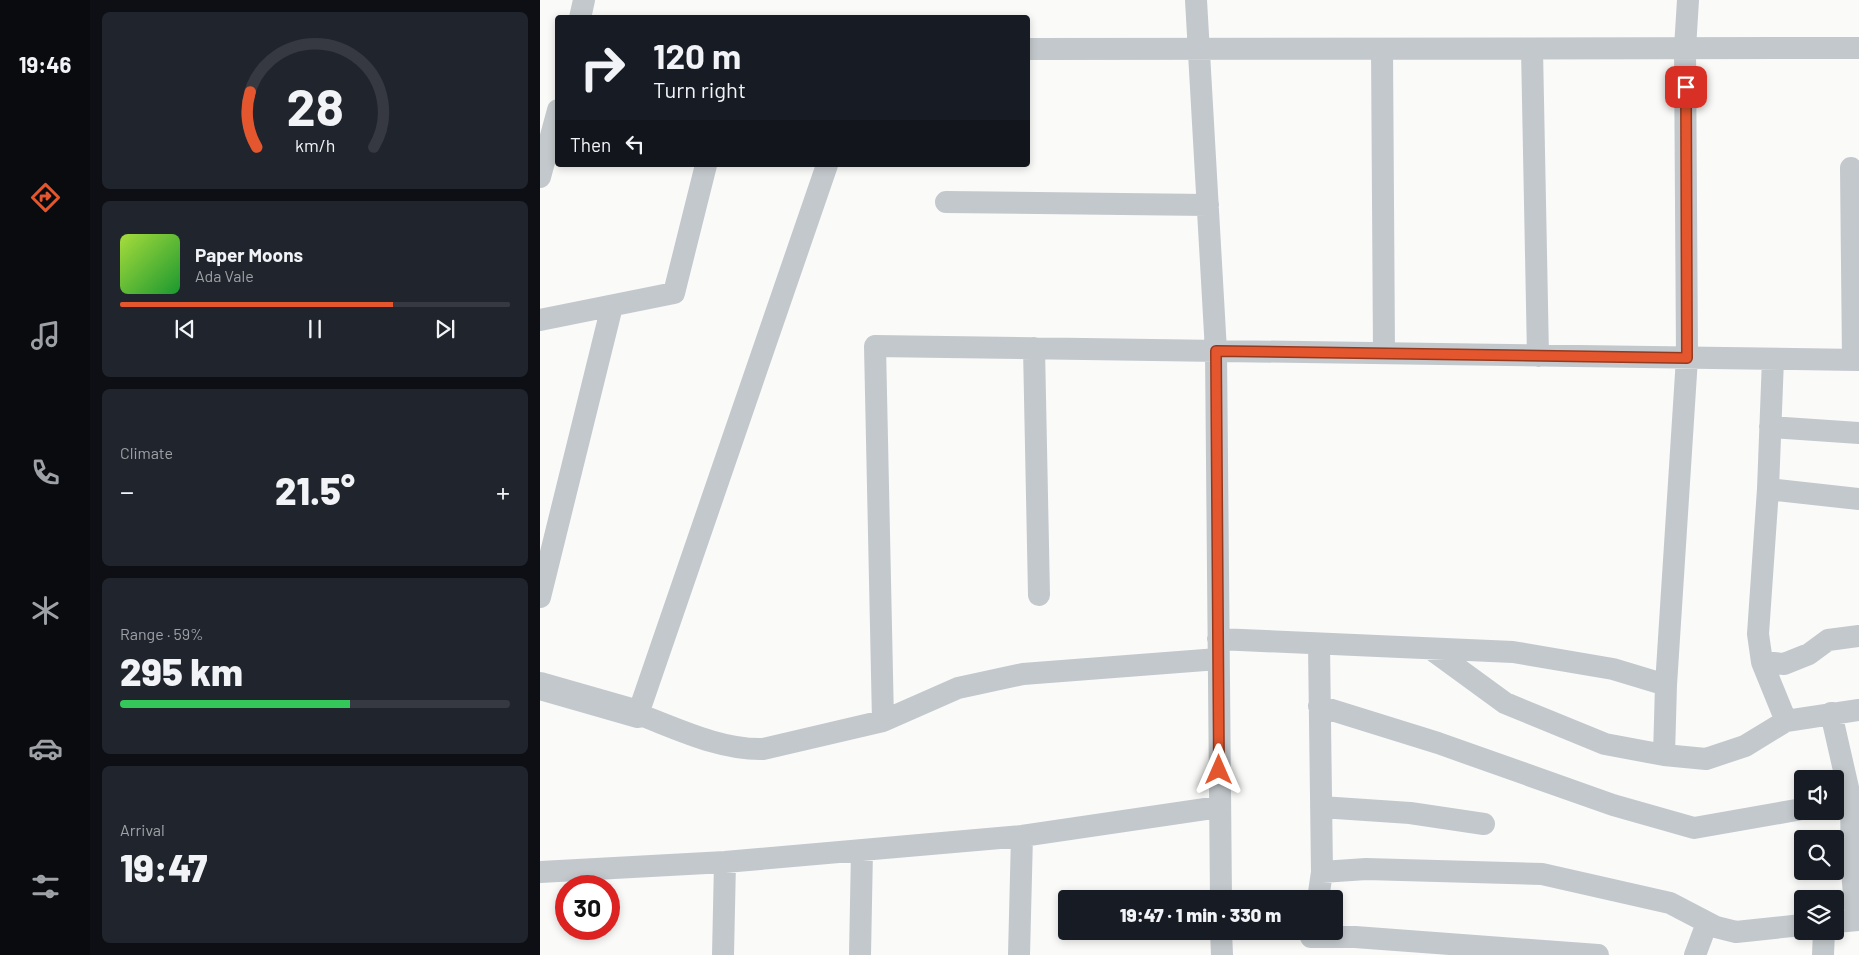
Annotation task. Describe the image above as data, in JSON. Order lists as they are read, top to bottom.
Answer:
{
  "page": {
    "tabs": "19:46",
    "turn": ["120 m", "Turn right"],
    "then": "Then",
    "song": ["Paper Moons", "Ada Vale"],
    "tile": [
      "Climate",
      ["Range · 59%", "295 km"],
      ["Arrival", "19:47"]
    ],
    "heat": ["−", "21.5°", "+"],
    "limit": "30",
    "trip": "19:47 · 1 min · 330 m",
    "gauge": ["28", "km/h"]
  }
}
